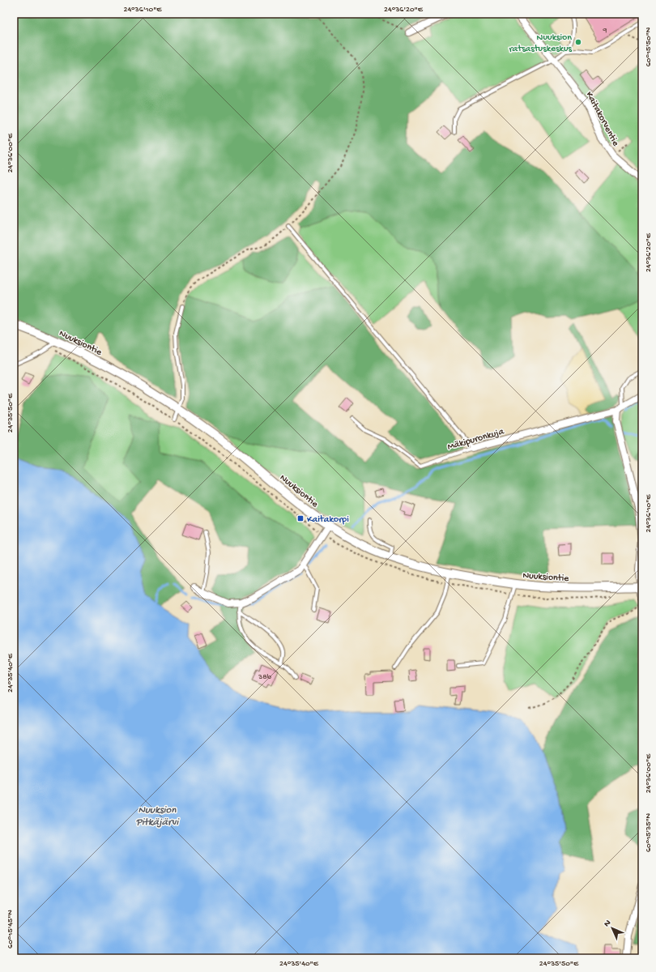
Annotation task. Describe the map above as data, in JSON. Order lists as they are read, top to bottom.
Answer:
{
  "streets": {
    "street": ["Kaitakorventie", "Nuuksiontie", "Mäkipuronkuja"]
  },
  "water": ["Nuuksion Pitkäjärvi"],
  "places": {
    "other": ["Nuuksion ratsastuskeskus"],
    "transit": ["Kaitakorpi"]
  },
  "house_numbers": ["9", "38b"],
  "north": "top left",
  "coordinates": [
    "24°36'10\"E",
    "24°36'20\"E",
    "60°15'50\"N",
    "24°36'00\"E",
    "24°35'50\"E",
    "24°35'40\"E",
    "60°15'35\"N",
    "60°15'45\"N"
  ]
}
